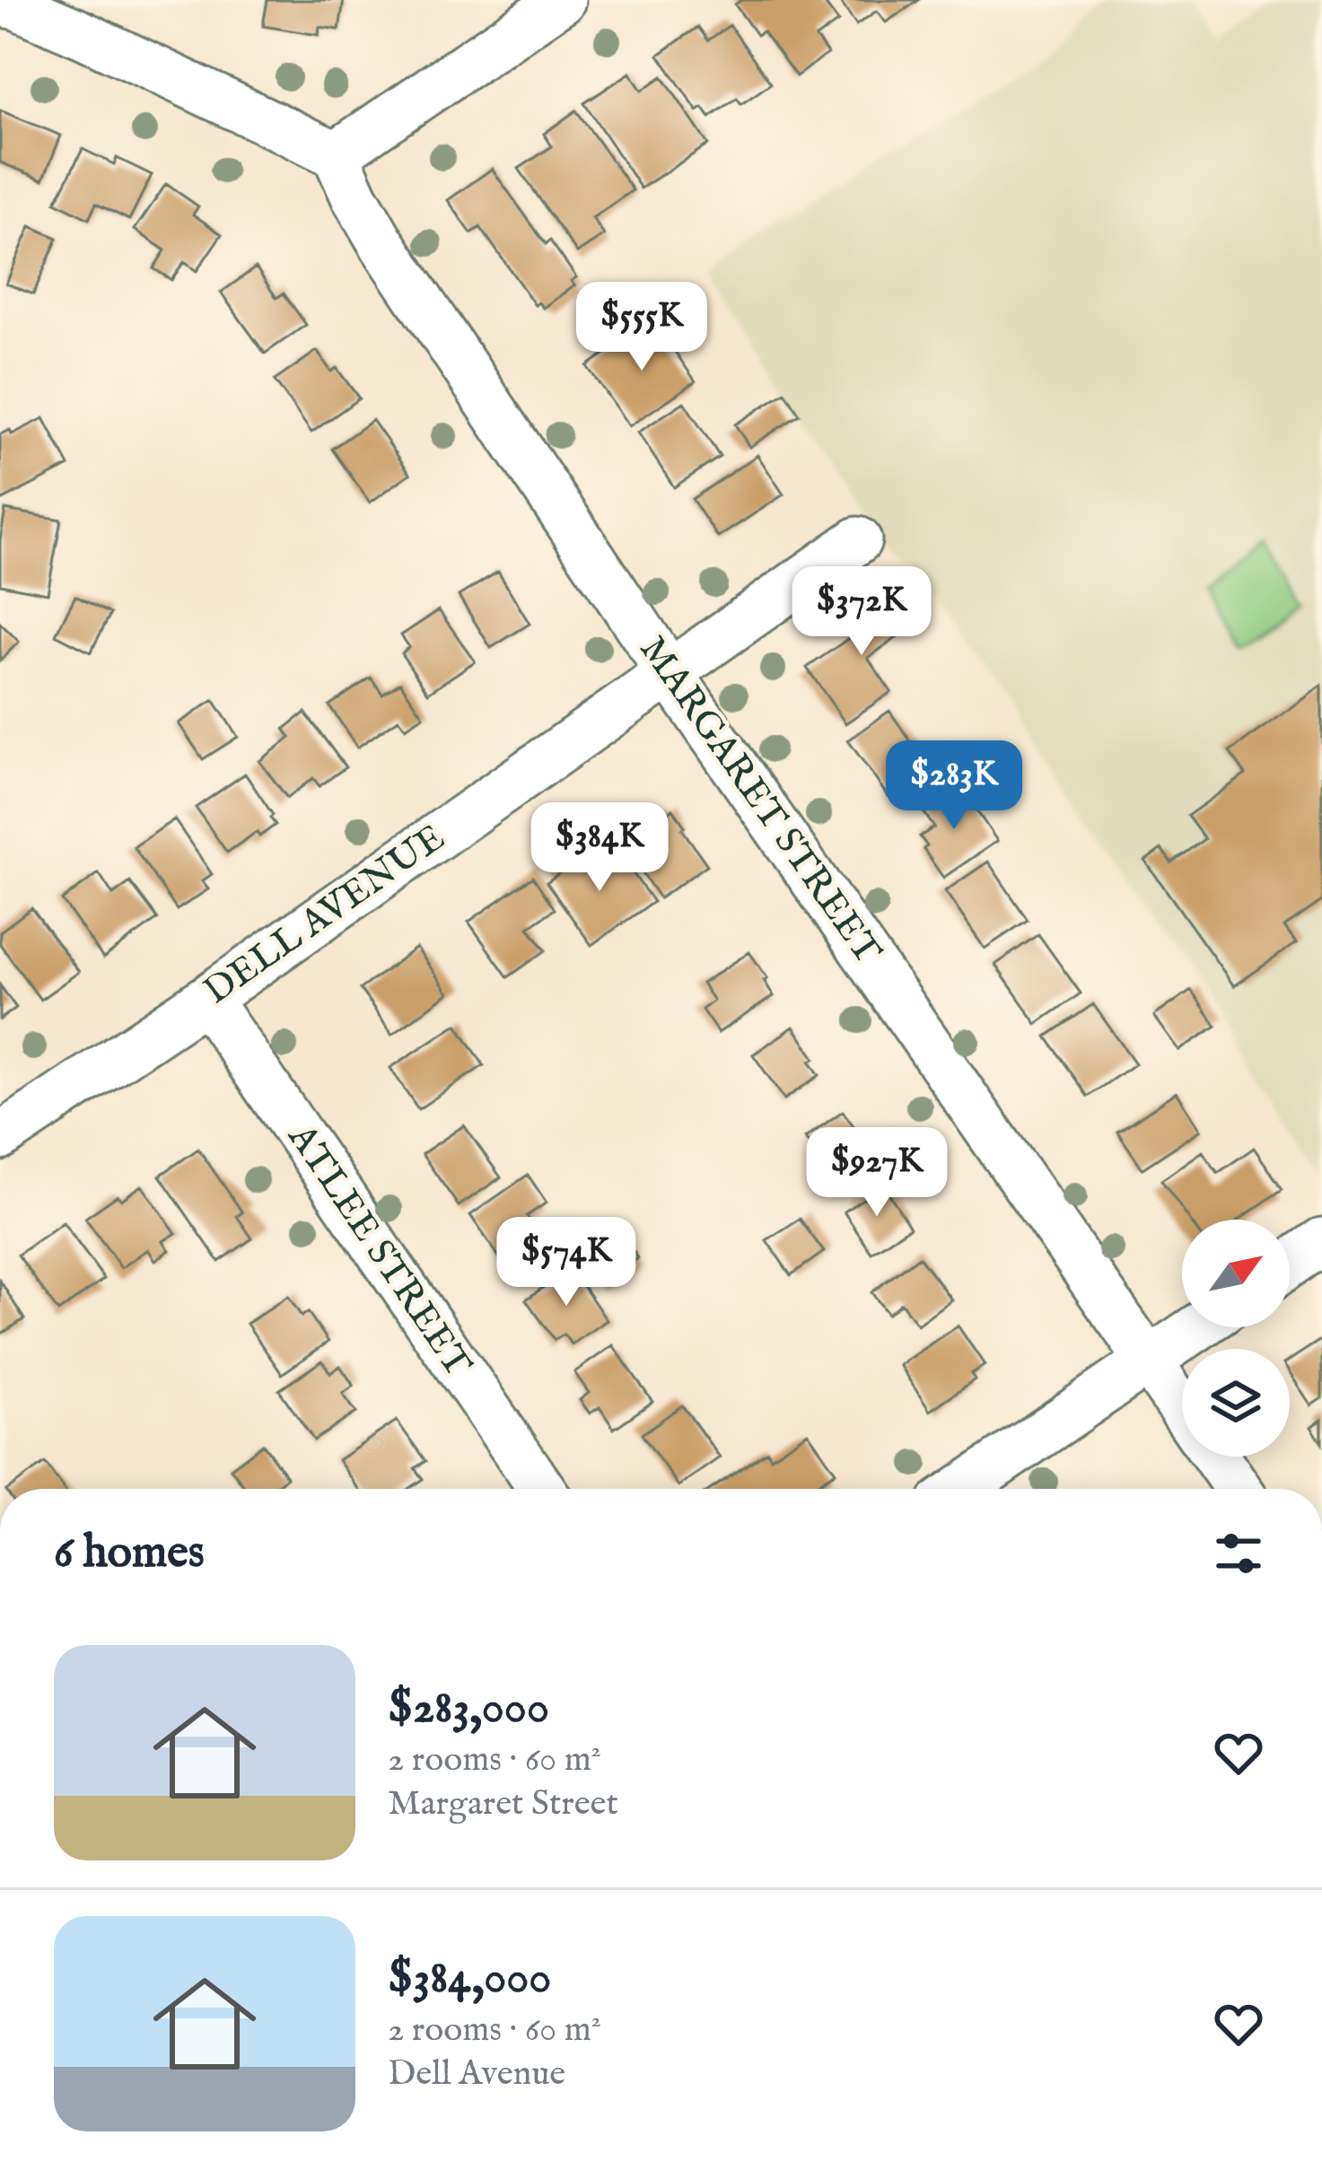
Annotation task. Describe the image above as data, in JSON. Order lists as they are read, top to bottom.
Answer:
{
  "streets": {
    "street": ["MARGARET STREET", "DELL AVENUE", "ATLEE STREET"]
  },
  "crossings": [
    ["MARGARET STREET", "DELL AVENUE"],
    ["DELL AVENUE", "ATLEE STREET"]
  ],
  "north": "top right",
  "page": {
    "price": [
      "$555K",
      "$372K",
      "$283K",
      "$384K",
      "$927K",
      "$574K"
    ],
    "heading": "6 homes",
    "list": [
      {
        "name": "$283,000",
        "note": "2 rooms · 60 m² · Margaret Street"
      },
      {
        "name": "$384,000",
        "note": "2 rooms · 60 m² · Dell Avenue"
      }
    ]
  }
}
